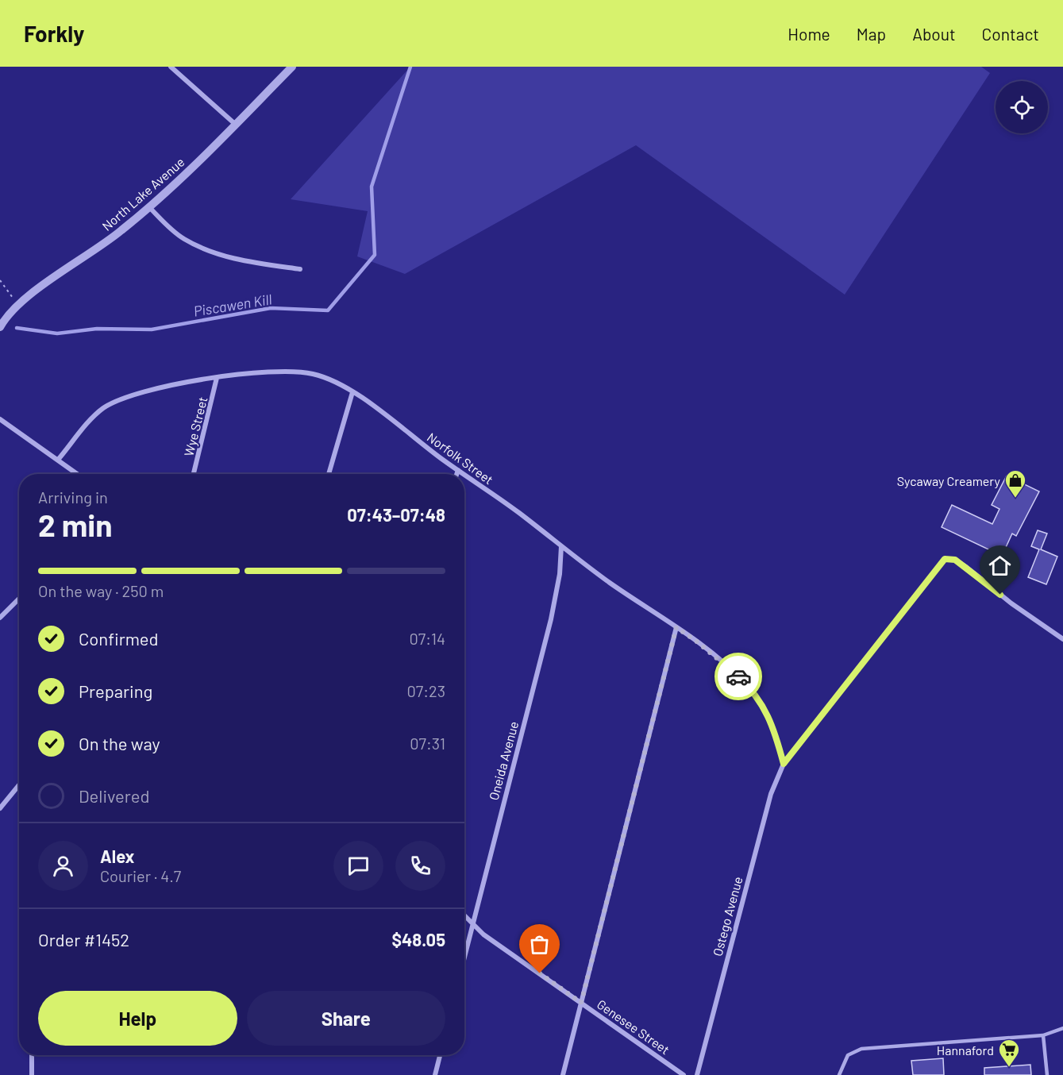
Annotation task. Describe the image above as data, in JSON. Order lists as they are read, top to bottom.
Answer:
{
  "streets": {
    "street": [
      "North Lake Avenue",
      "Wye Street",
      "Norfolk Street",
      "Oneida Avenue",
      "Ostego Avenue",
      "Genesee Street"
    ]
  },
  "crossings": [
    ["Wye Street", "Norfolk Street"],
    ["Norfolk Street", "Oneida Avenue"],
    ["Norfolk Street", "Ostego Avenue"],
    ["Oneida Avenue", "Genesee Street"]
  ],
  "water": ["Piscawen Kill"],
  "places": {
    "shop": ["Sycaway Creamery"],
    "supermarket": ["Hannaford"]
  },
  "page": {
    "header": "Forkly",
    "nav": [
      "Home",
      "Map",
      "About",
      "Contact"
    ],
    "heading": ["2 min", "Arriving in", "07:43–07:48"],
    "panel": [
      "Alex",
      "Courier · 4.7",
      "Order #1452",
      "$48.05"
    ],
    "bar": "On the way · 250 m",
    "list": [
      ["Confirmed", "07:14"],
      ["Preparing", "07:23"],
      ["On the way", "07:31"],
      "Delivered"
    ],
    "buttons": ["Help", "Share"]
  }
}
